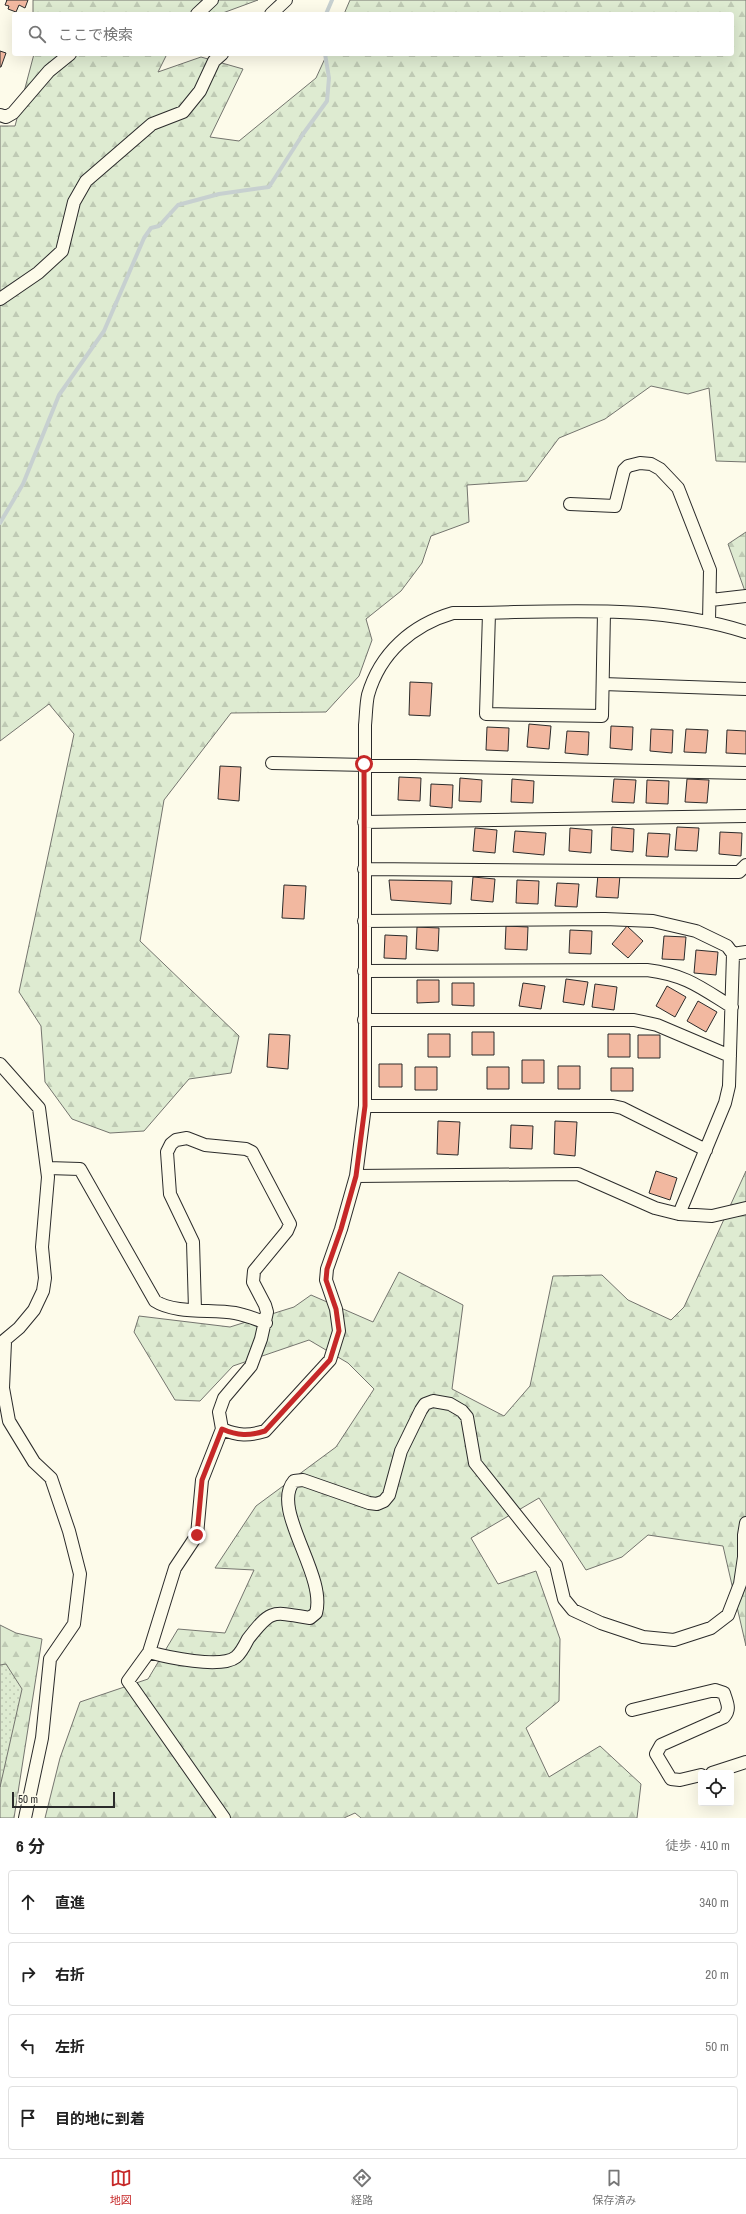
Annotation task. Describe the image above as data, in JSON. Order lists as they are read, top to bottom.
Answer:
{
  "scale_bar": "50 m",
  "page": {
    "search": "ここで検索",
    "scale": "50 m",
    "heading": ["6 分", "徒歩 · 410 m"],
    "list": [
      ["直進", "340 m"],
      ["右折", "20 m"],
      ["左折", "50 m"],
      "目的地に到着"
    ],
    "nav": ["地図", "経路", "保存済み"]
  }
}
